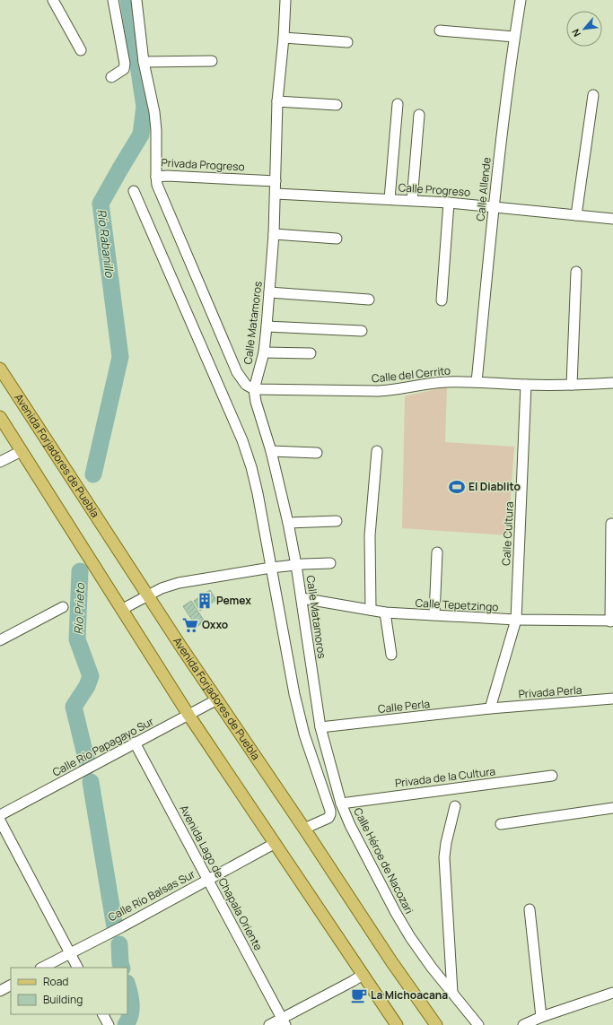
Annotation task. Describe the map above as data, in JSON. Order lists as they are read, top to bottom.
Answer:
{
  "streets": {
    "main road": ["Avenida Forjadores de Puebla"],
    "street": [
      "Privada Progreso",
      "Calle Allende",
      "Calle Progreso",
      "Calle Matamoros",
      "Calle del Cerrito",
      "Calle Cultura",
      "Calle Tepetzingo",
      "Privada Perla",
      "Calle Perla",
      "Calle Río Papagayo Sur",
      "Privada de la Cultura",
      "Calle Héroe de Nacozari",
      "Avenida Lago de Chapala Oriente",
      "Calle Río Balsas Sur"
    ]
  },
  "crossings": [
    ["Privada Progreso", "Calle Matamoros"],
    ["Calle Allende", "Calle Progreso"],
    ["Calle Allende", "Calle del Cerrito"],
    ["Calle Progreso", "Calle Matamoros"],
    ["Calle Matamoros", "Calle del Cerrito"],
    ["Calle Matamoros", "Calle Tepetzingo"],
    ["Calle Matamoros", "Calle Perla"],
    ["Calle Matamoros", "Calle Héroe de Nacozari"],
    ["Calle del Cerrito", "Calle Cultura"],
    ["Avenida Forjadores de Puebla", "Calle Río Papagayo Sur"],
    ["Calle Cultura", "Calle Tepetzingo"],
    ["Calle Cultura", "Privada Perla"],
    ["Calle Cultura", "Calle Perla"],
    ["Privada Perla", "Calle Perla"],
    ["Calle Perla", "Calle Héroe de Nacozari"],
    ["Calle Río Papagayo Sur", "Avenida Lago de Chapala Oriente"],
    ["Privada de la Cultura", "Calle Héroe de Nacozari"],
    ["Avenida Lago de Chapala Oriente", "Calle Río Balsas Sur"]
  ],
  "water": ["Río Rabanillo", "Río Prieto"],
  "places": {
    "sports": ["El Diablito"],
    "building": ["Pemex"],
    "supermarket": ["Oxxo"],
    "cafe": ["La Michoacana"]
  },
  "legend": ["Road", "Building"],
  "north": "bottom left"
}
